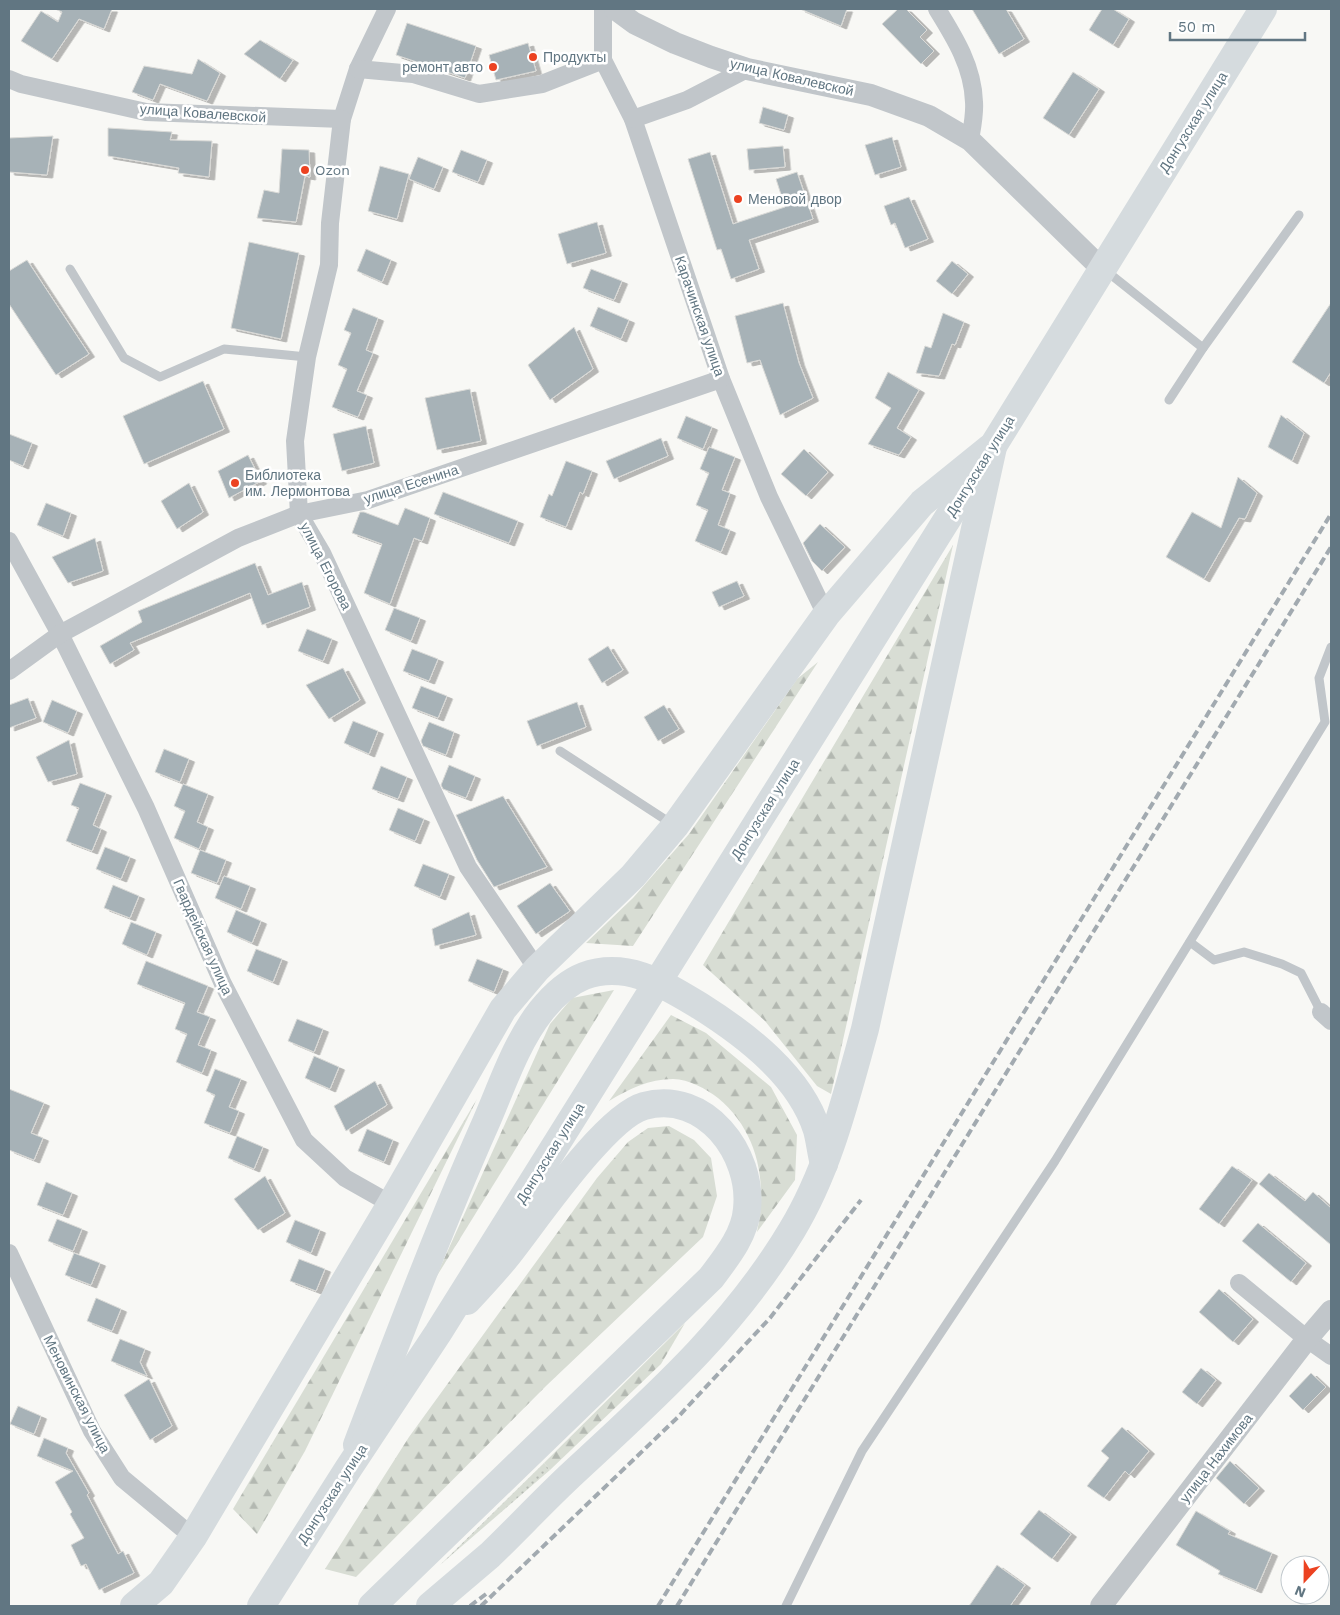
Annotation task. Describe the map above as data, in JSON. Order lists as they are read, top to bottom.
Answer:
{
  "streets": {
    "main road": ["Донгузская улица"],
    "street": [
      "улица Ковалевской",
      "Карачинская улица",
      "улица Есенина",
      "улица Егорова",
      "Гвардейская улица",
      "Меновинская улица",
      "улица Нахимова"
    ]
  },
  "crossings": [
    ["улица Ковалевской", "Донгузская улица"],
    ["улица Ковалевской", "улица Егорова"],
    ["Карачинская улица", "улица Есенина"],
    ["улица Есенина", "улица Егорова"],
    ["улица Есенина", "Гвардейская улица"]
  ],
  "places": [
    "Продукты",
    "ремонт авто",
    "Ozon",
    "Меновой двор",
    "Библиотека им. Лермонтова"
  ],
  "scale_bar": "50 m",
  "north": "bottom"
}
